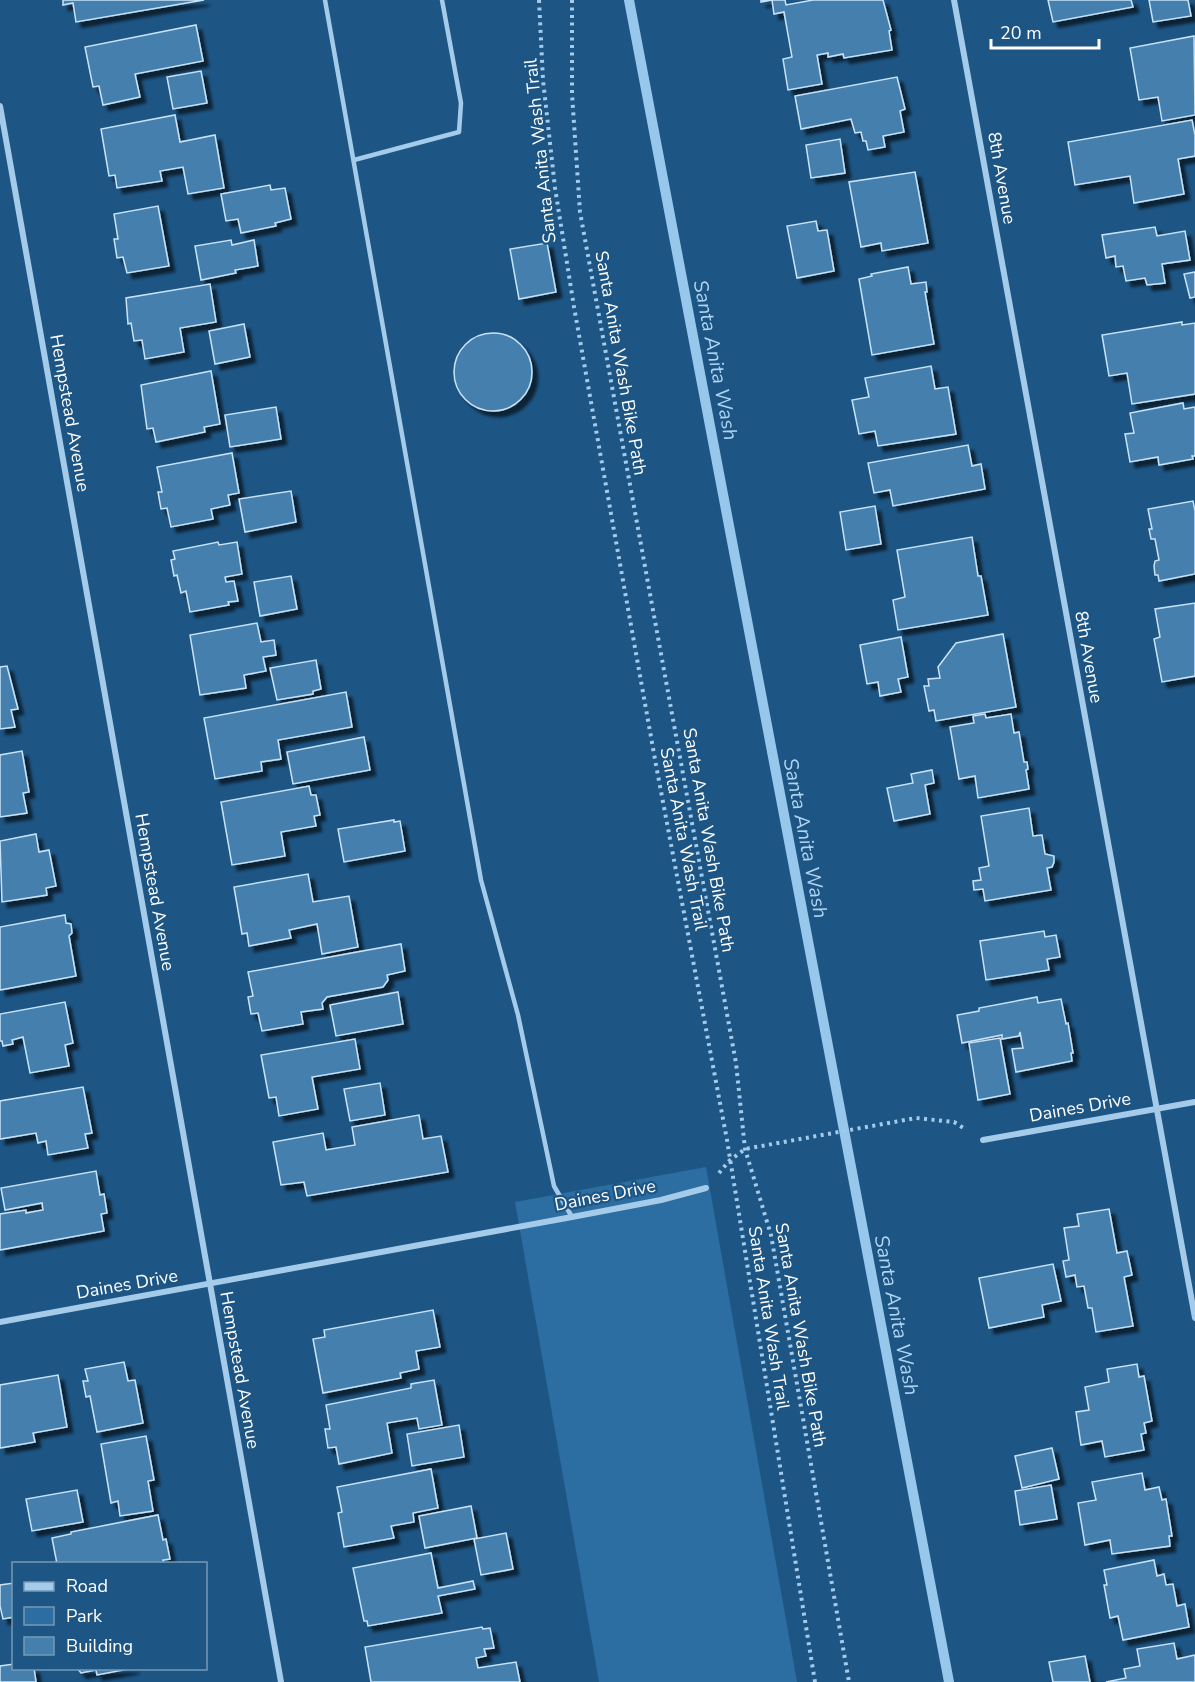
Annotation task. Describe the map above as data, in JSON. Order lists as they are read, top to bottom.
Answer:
{
  "streets": {
    "street": ["8th Avenue", "Hempstead Avenue", "Daines Drive"],
    "path": ["Santa Anita Wash Trail", "Santa Anita Wash Bike Path"]
  },
  "crossings": [
    ["8th Avenue", "Daines Drive"],
    ["Hempstead Avenue", "Daines Drive"]
  ],
  "water": ["Santa Anita Wash"],
  "legend": ["Road", "Park", "Building"],
  "scale_bar": "20 m"
}
